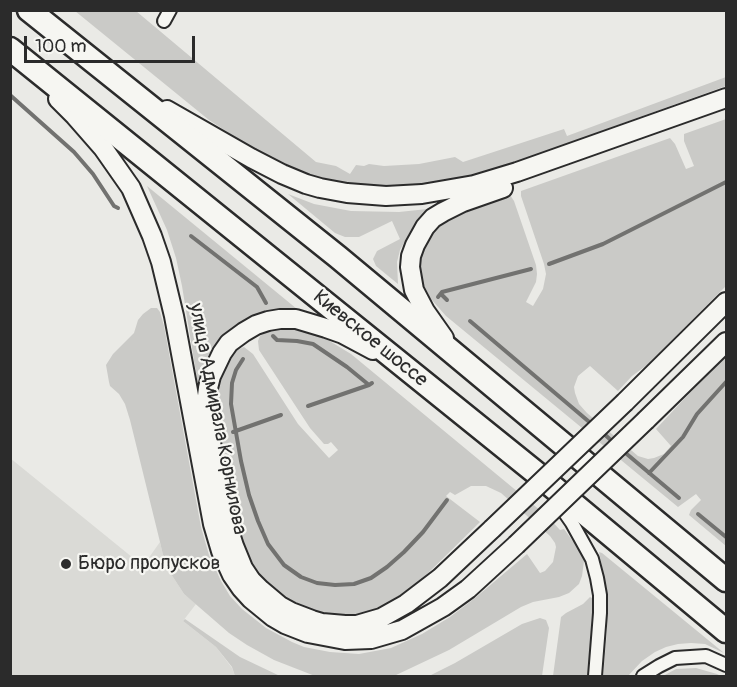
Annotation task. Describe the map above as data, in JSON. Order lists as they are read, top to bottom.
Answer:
{
  "streets": {
    "highway": ["Киевское шоссе"],
    "main road": ["улица Адмирала Корнилова"]
  },
  "crossings": [
    ["Киевское шоссе", "улица Адмирала Корнилова"]
  ],
  "places": ["Бюро пропусков"],
  "scale_bar": "100 m"
}
